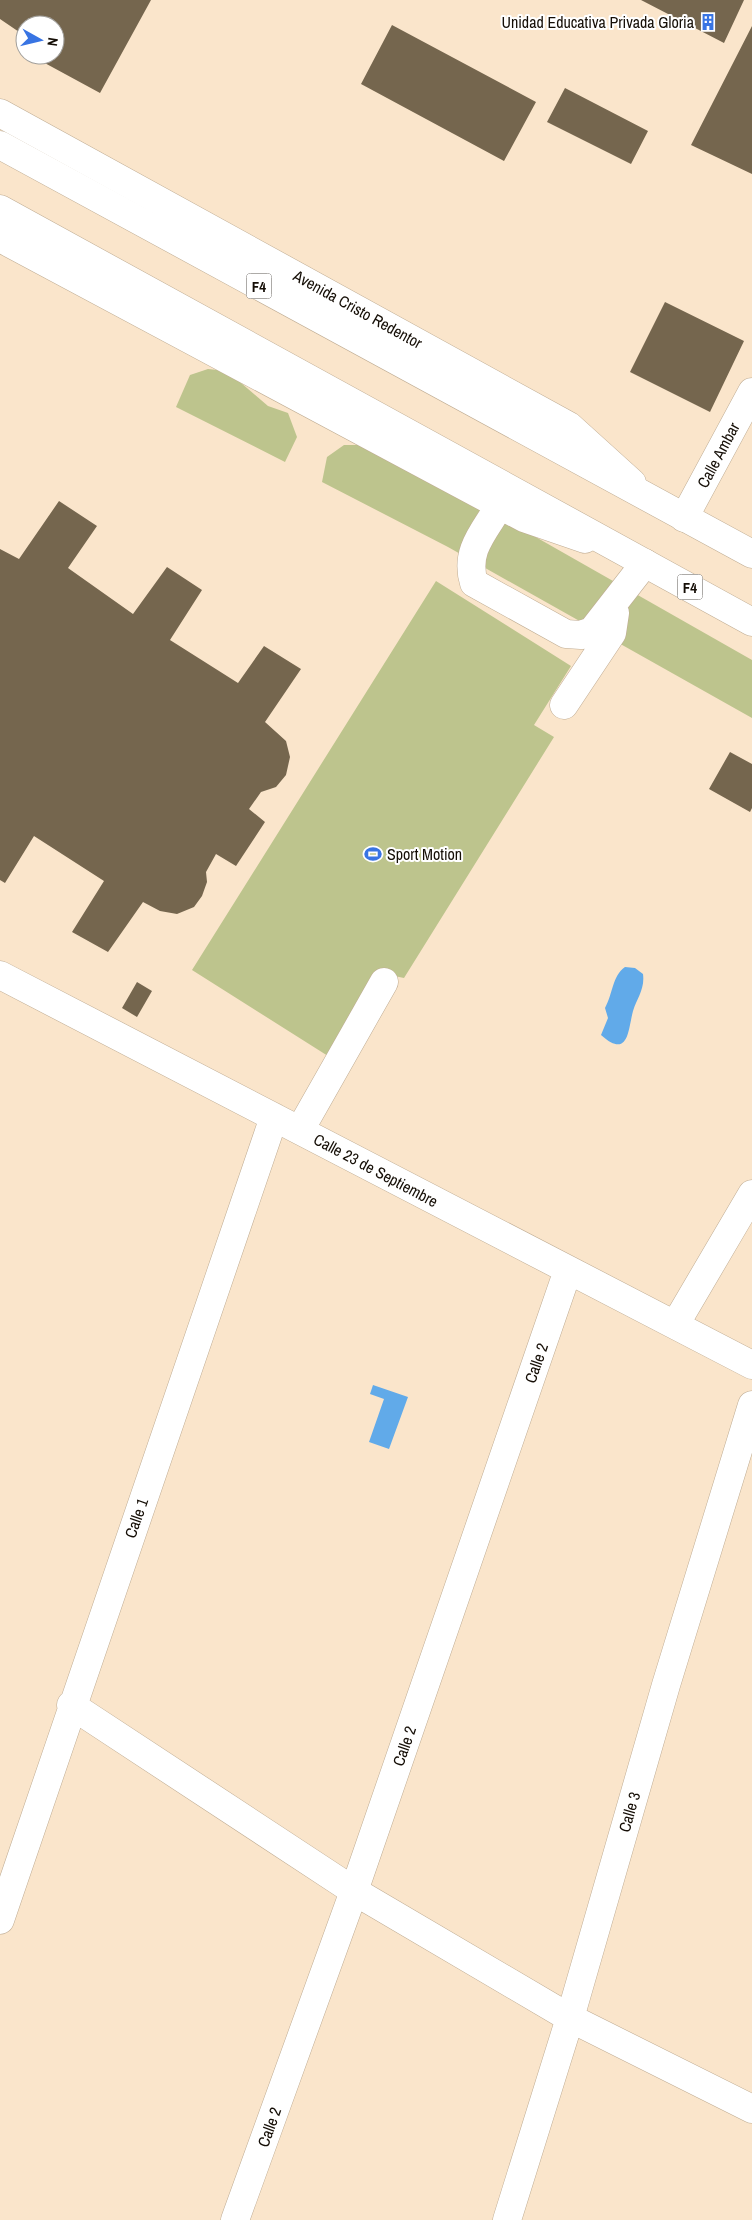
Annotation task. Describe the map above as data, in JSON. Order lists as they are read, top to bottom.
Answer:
{
  "streets": {
    "main road": [
      "F4",
      "Avenida Cristo Redentor",
      "Calle Ambar",
      "Calle 23 de Septiembre",
      "Calle 2",
      "Calle 1",
      "Calle 3"
    ]
  },
  "crossings": [
    ["Avenida Cristo Redentor", "Calle Ambar"],
    ["Calle 23 de Septiembre", "Calle 2"],
    ["Calle 23 de Septiembre", "Calle 1"]
  ],
  "places": {
    "building": ["Unidad Educativa Privada Gloria"],
    "sports": ["Sport Motion"]
  },
  "north": "right"
}
